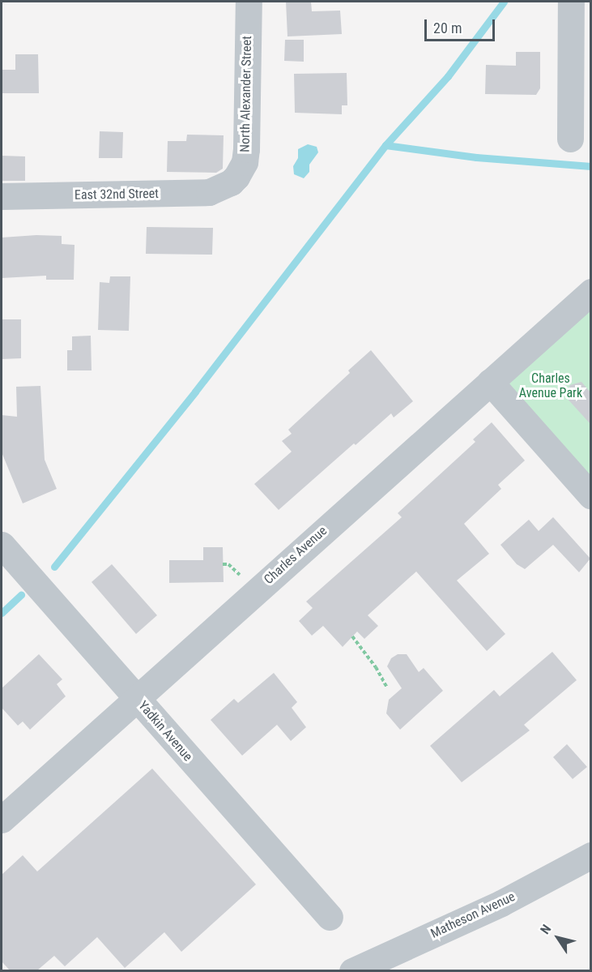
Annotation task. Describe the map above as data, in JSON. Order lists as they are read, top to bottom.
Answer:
{
  "streets": {
    "street": [
      "North Alexander Street",
      "East 32nd Street",
      "Charles Avenue",
      "Yadkin Avenue",
      "Matheson Avenue"
    ]
  },
  "crossings": [
    ["North Alexander Street", "East 32nd Street"],
    ["Charles Avenue", "Yadkin Avenue"]
  ],
  "parks": ["Charles Avenue Park"],
  "scale_bar": "20 m",
  "north": "top left"
}
